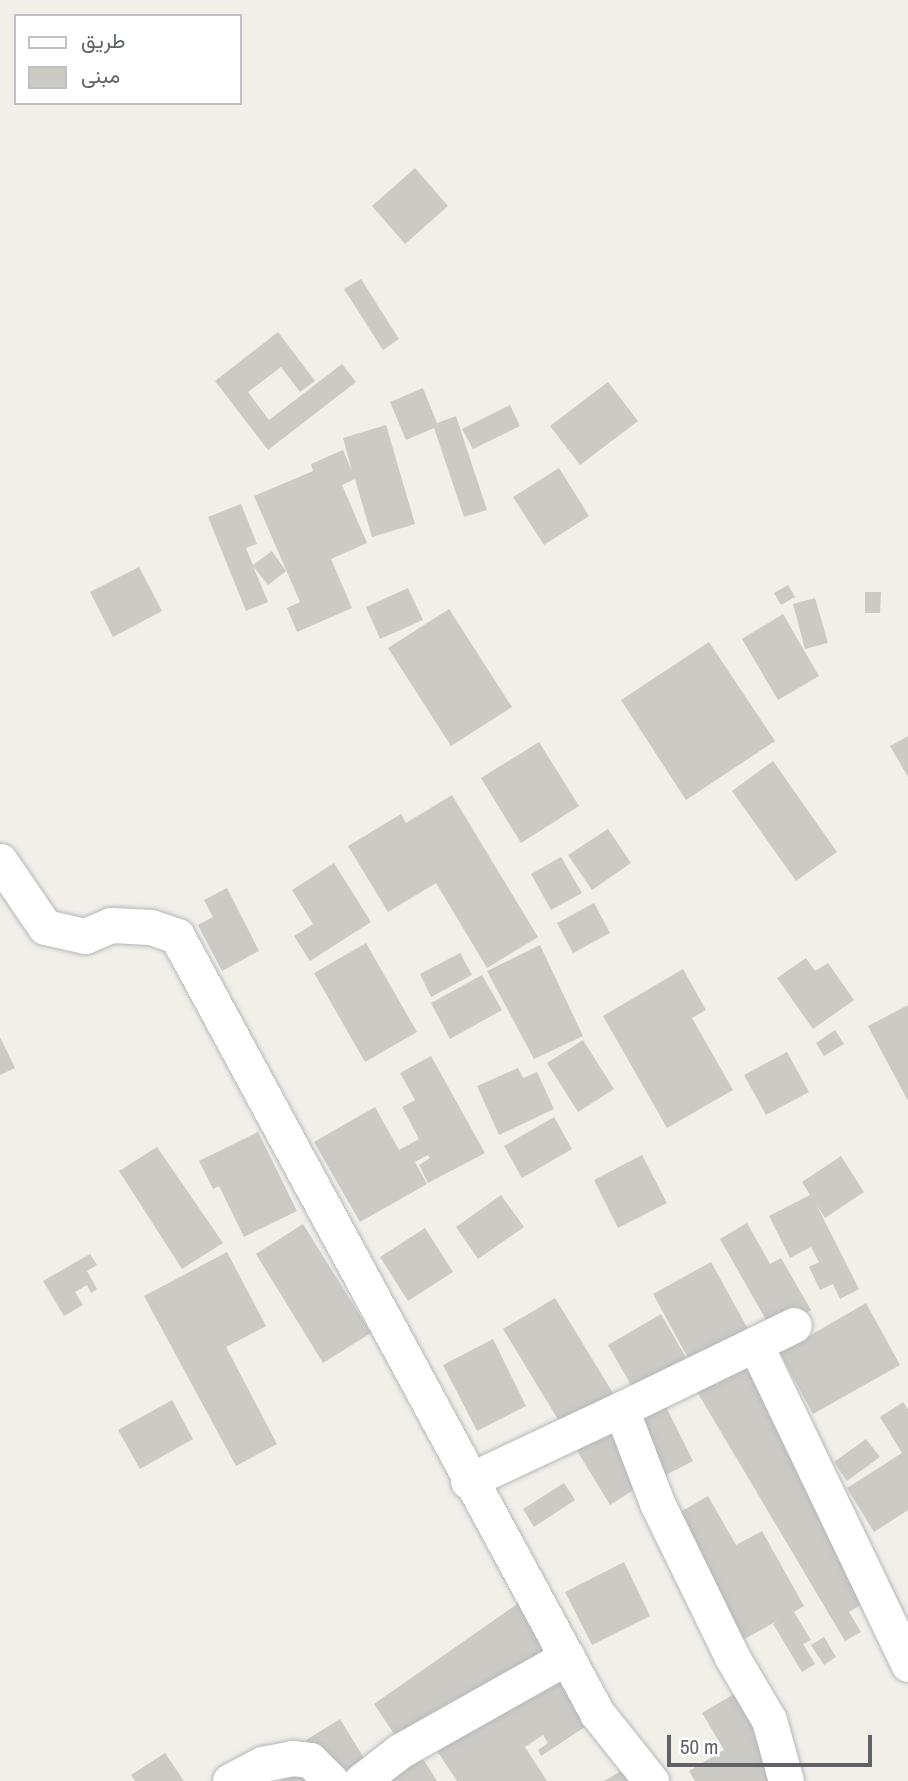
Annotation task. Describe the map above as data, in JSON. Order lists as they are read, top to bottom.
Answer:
{
  "legend": ["طريق", "مبنى"],
  "scale_bar": "50 m"
}
